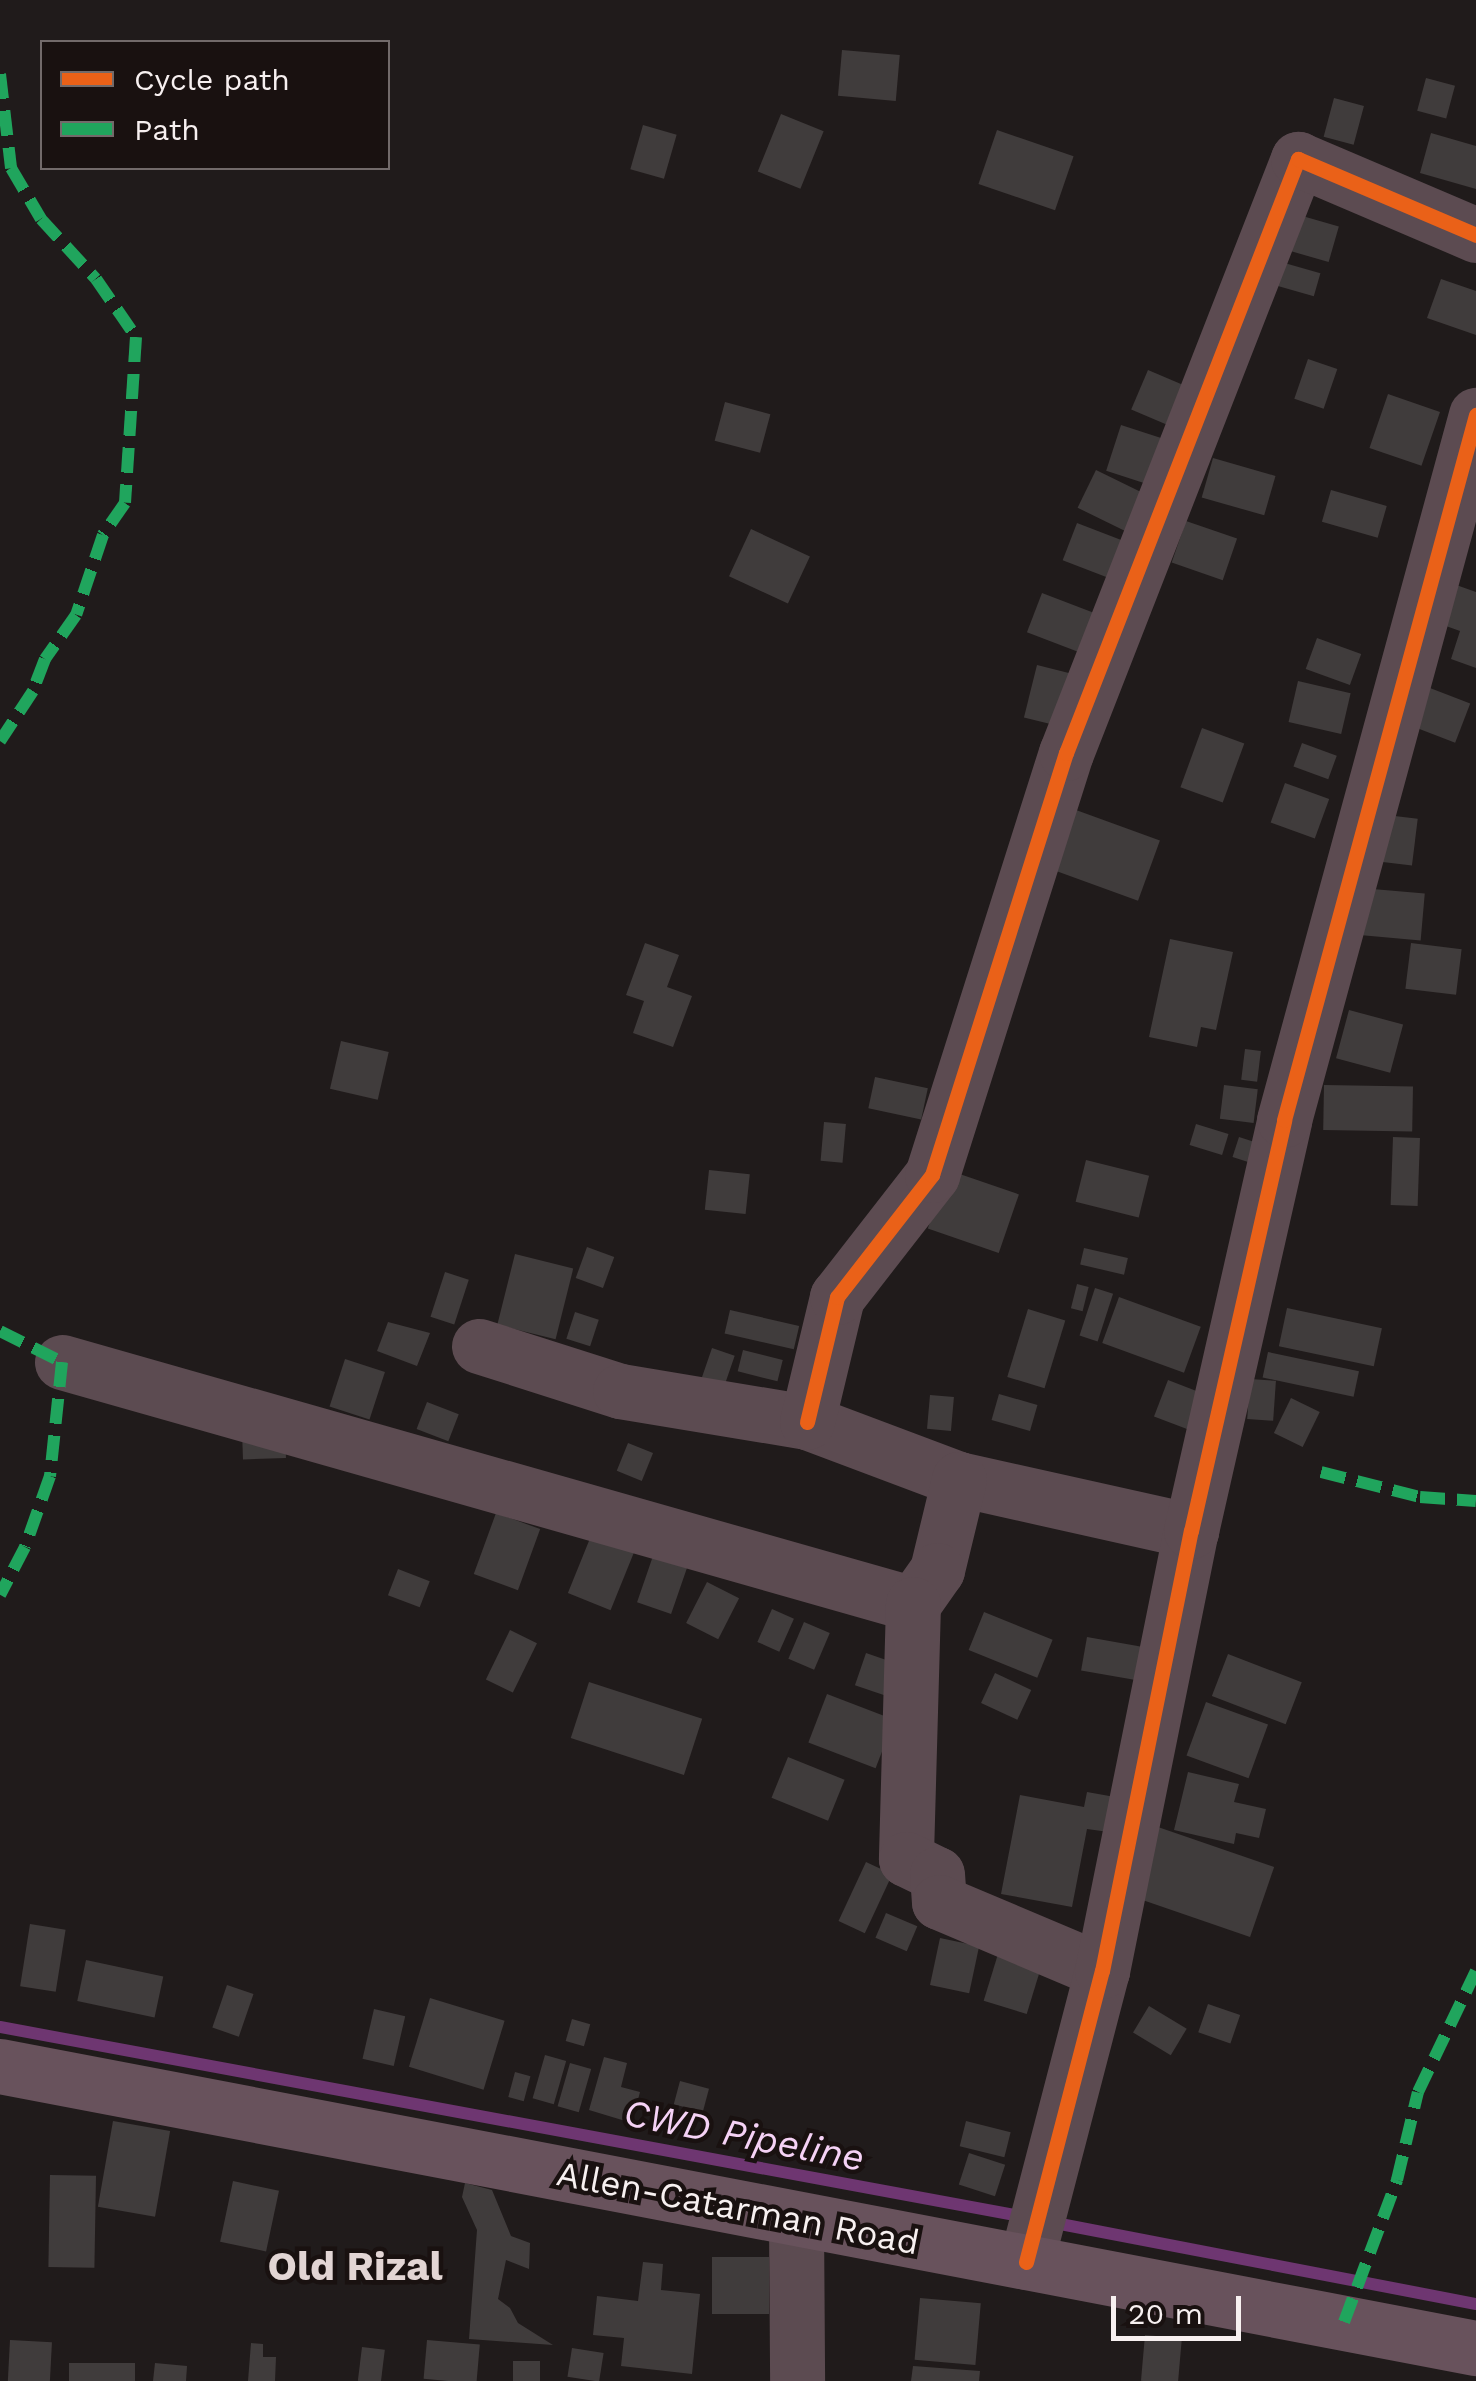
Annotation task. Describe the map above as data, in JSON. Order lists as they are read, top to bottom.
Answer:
{
  "streets": {
    "main road": ["Allen-Catarman Road"]
  },
  "districts": ["Old Rizal"],
  "water": ["CWD Pipeline"],
  "legend": ["Cycle path", "Path"],
  "scale_bar": "20 m"
}
